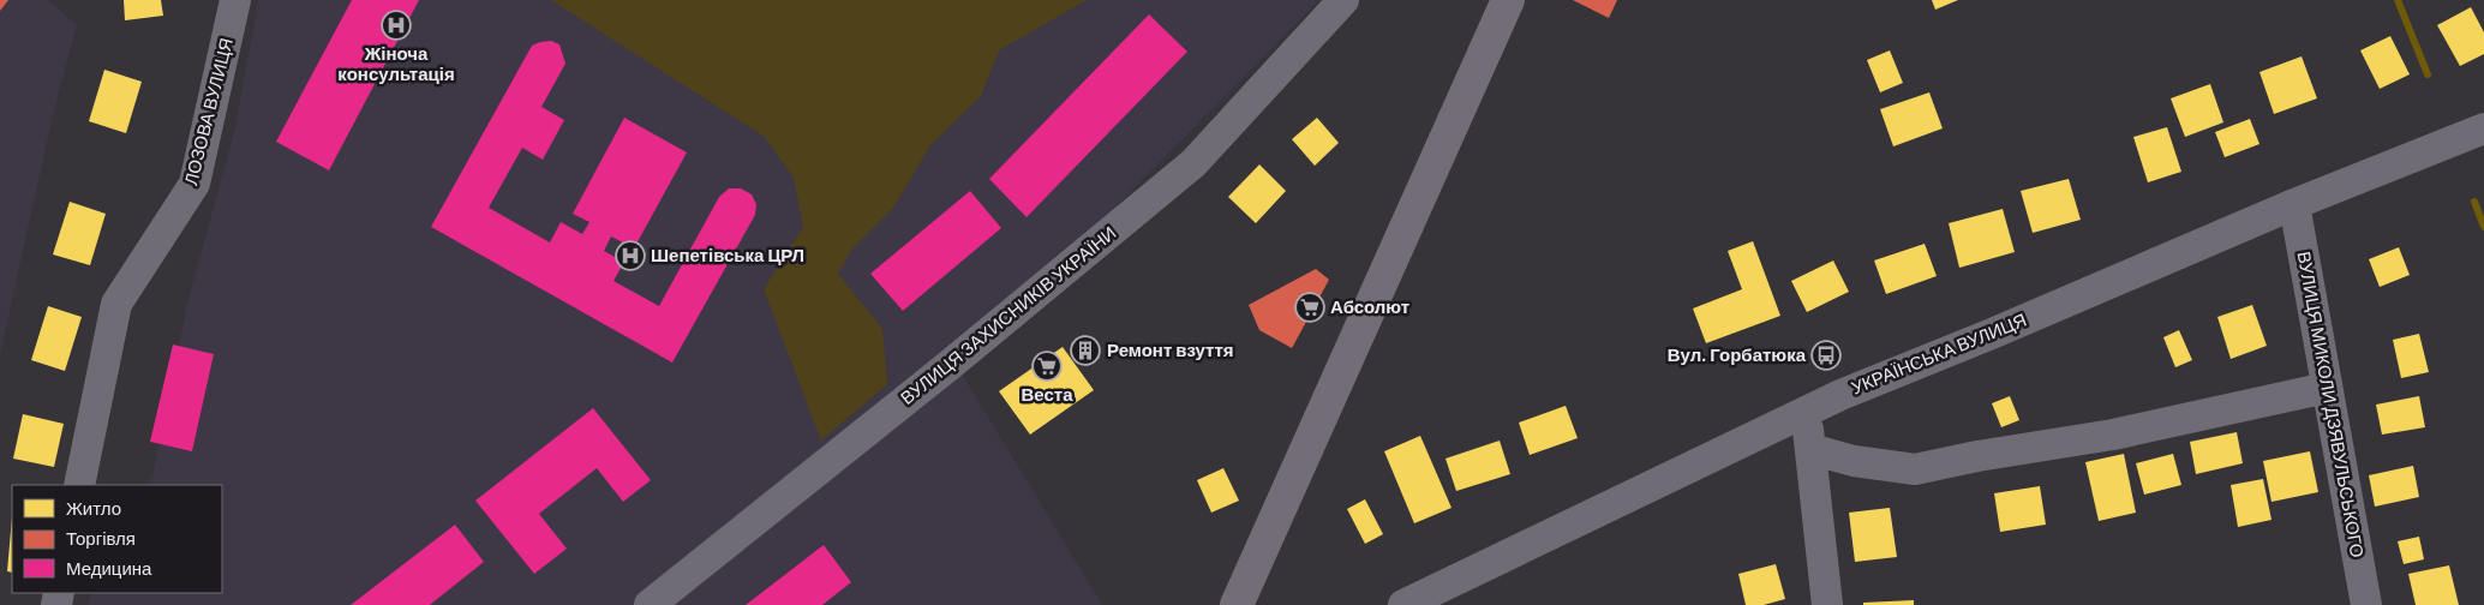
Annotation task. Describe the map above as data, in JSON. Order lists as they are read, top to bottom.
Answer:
{
  "streets": {
    "street": [
      "ЛОЗОВА ВУЛИЦЯ",
      "ВУЛИЦЯ ЗАХИСНИКІВ УКРАЇНИ",
      "УКРАЇНСЬКА ВУЛИЦЯ",
      "ВУЛИЦЯ МИКОЛИ ДЗЯВУЛЬСЬКОГО"
    ]
  },
  "crossings": [
    ["УКРАЇНСЬКА ВУЛИЦЯ", "ВУЛИЦЯ МИКОЛИ ДЗЯВУЛЬСЬКОГО"]
  ],
  "places": {
    "hospital": ["Жіноча консультація", "Шепетівська ЦРЛ"],
    "supermarket": ["Абсолют", "Веста"],
    "building": ["Ремонт взуття"],
    "bus stop": ["Вул. Горбатюка"]
  },
  "legend": ["Житло", "Торгівля", "Медицина"]
}
